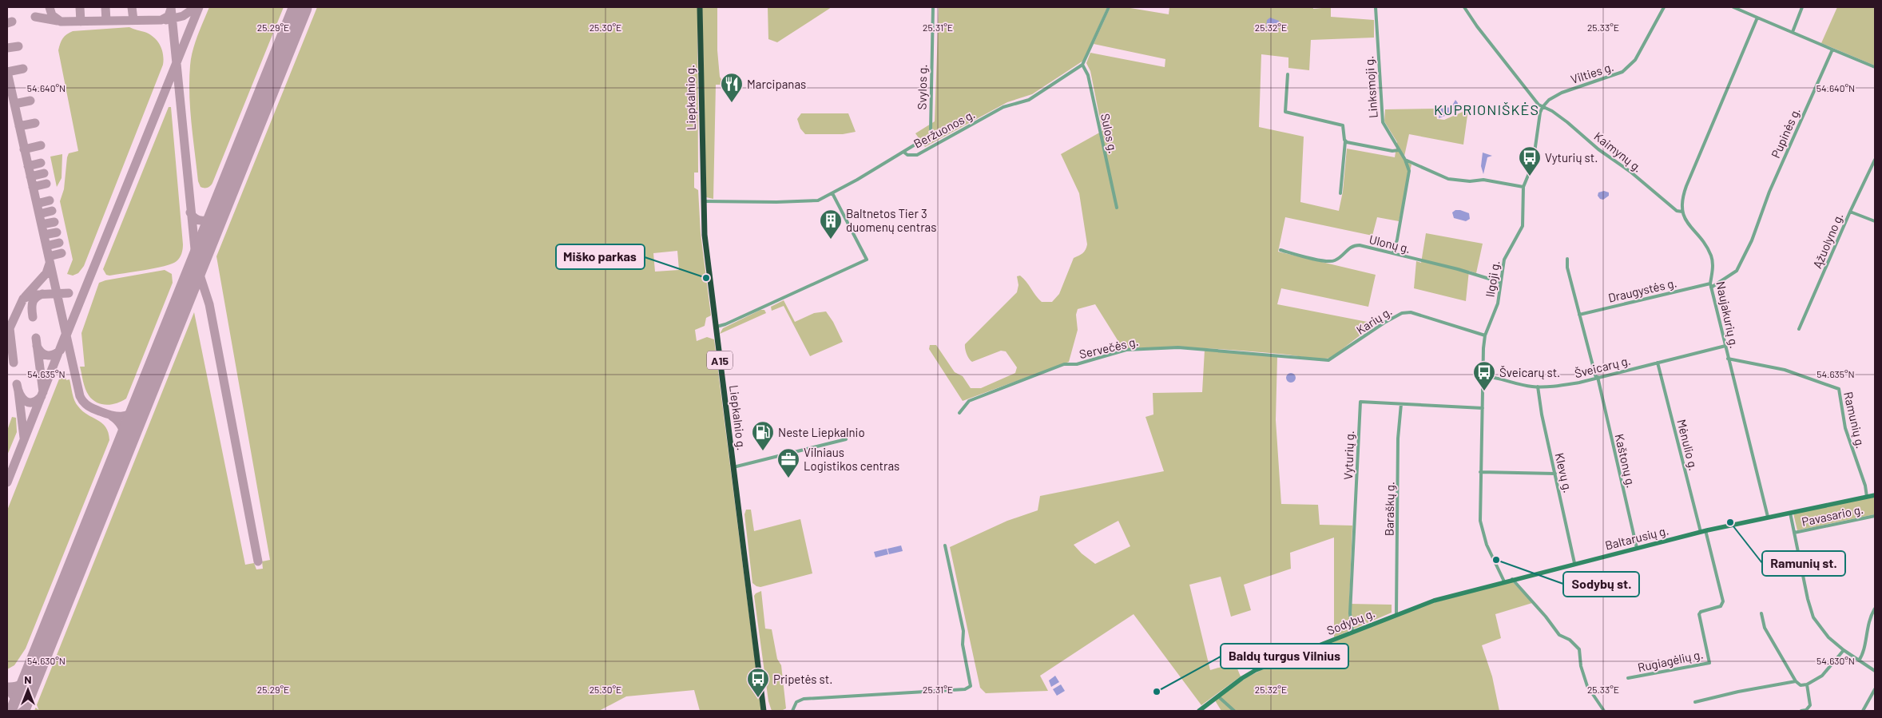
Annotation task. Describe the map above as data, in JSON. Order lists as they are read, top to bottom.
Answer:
{
  "streets": {
    "highway": ["Liepkalnio g.", "A15"],
    "main road": ["Baltarusių g.", "Sodybų g."],
    "street": [
      "Vilties g.",
      "Svylos g.",
      "Linksmoji g.",
      "Beržuonos g.",
      "Pupinės g.",
      "Sulos g.",
      "Kaimynų g.",
      "Ąžuolyno g.",
      "Ulonų g.",
      "Ilgoji g.",
      "Draugystės g.",
      "Naujakurių g.",
      "Karių g.",
      "Servečės g.",
      "Šveicarų g.",
      "Ramunių g.",
      "Mėnulio g.",
      "Vyturių g.",
      "Kaštonų g.",
      "Klevų g.",
      "Baraškų g.",
      "Pavasario g.",
      "Rugiagėlių g."
    ]
  },
  "crossings": [
    ["Vilties g.", "Kaimynų g."],
    ["Vilties g.", "Ilgoji g."],
    ["Svylos g.", "Beržuonos g."],
    ["Linksmoji g.", "Ulonų g."],
    ["Liepkalnio g.", "Beržuonos g."],
    ["Beržuonos g.", "Sulos g."],
    ["Pupinės g.", "Naujakurių g."],
    ["Kaimynų g.", "Ilgoji g."],
    ["Kaimynų g.", "Naujakurių g."],
    ["Ulonų g.", "Ilgoji g."],
    ["Ilgoji g.", "Karių g."],
    ["Ilgoji g.", "Šveicarų g."],
    ["Ilgoji g.", "Vyturių g."],
    ["Ilgoji g.", "Baltarusių g."],
    ["Draugystės g.", "Naujakurių g."],
    ["Draugystės g.", "Kaštonų g."],
    ["Naujakurių g.", "Šveicarų g."],
    ["Naujakurių g.", "Ramunių g."],
    ["Naujakurių g.", "Baltarusių g."],
    ["Karių g.", "Servečės g."],
    ["Šveicarų g.", "Mėnulio g."],
    ["Šveicarų g.", "Kaštonų g."],
    ["Šveicarų g.", "Klevų g."],
    ["Ramunių g.", "Baltarusių g."],
    ["Mėnulio g.", "Baltarusių g."],
    ["Vyturių g.", "Baraškų g."],
    ["Vyturių g.", "Sodybų g."],
    ["Kaštonų g.", "Baltarusių g."],
    ["Klevų g.", "Baltarusių g."],
    ["Baraškų g.", "Sodybų g."],
    ["Baltarusių g.", "Sodybų g."],
    ["Baltarusių g.", "Rugiagėlių g."]
  ],
  "districts": ["KUPRIONIŠKĖS"],
  "places": {
    "restaurant": ["Marcipanas"],
    "bus stop": ["Vyturių st.", "Šveicarų st.", "Pripetės st."],
    "building": ["Baltnetos Tier 3 duomenų centras"],
    "other": [
      "Miško parkas",
      "Ramunių st.",
      "Sodybų st.",
      "Baldų turgus Vilnius"
    ],
    "fuel station": ["Neste Liepkalnio"],
    "office": ["Vilniaus Logistikos centras"]
  },
  "north": "top",
  "coordinates": [
    "25.29°E",
    "25.30°E",
    "25.31°E",
    "25.32°E",
    "25.33°E",
    "54.640°N",
    "54.635°N",
    "54.630°N"
  ]
}
